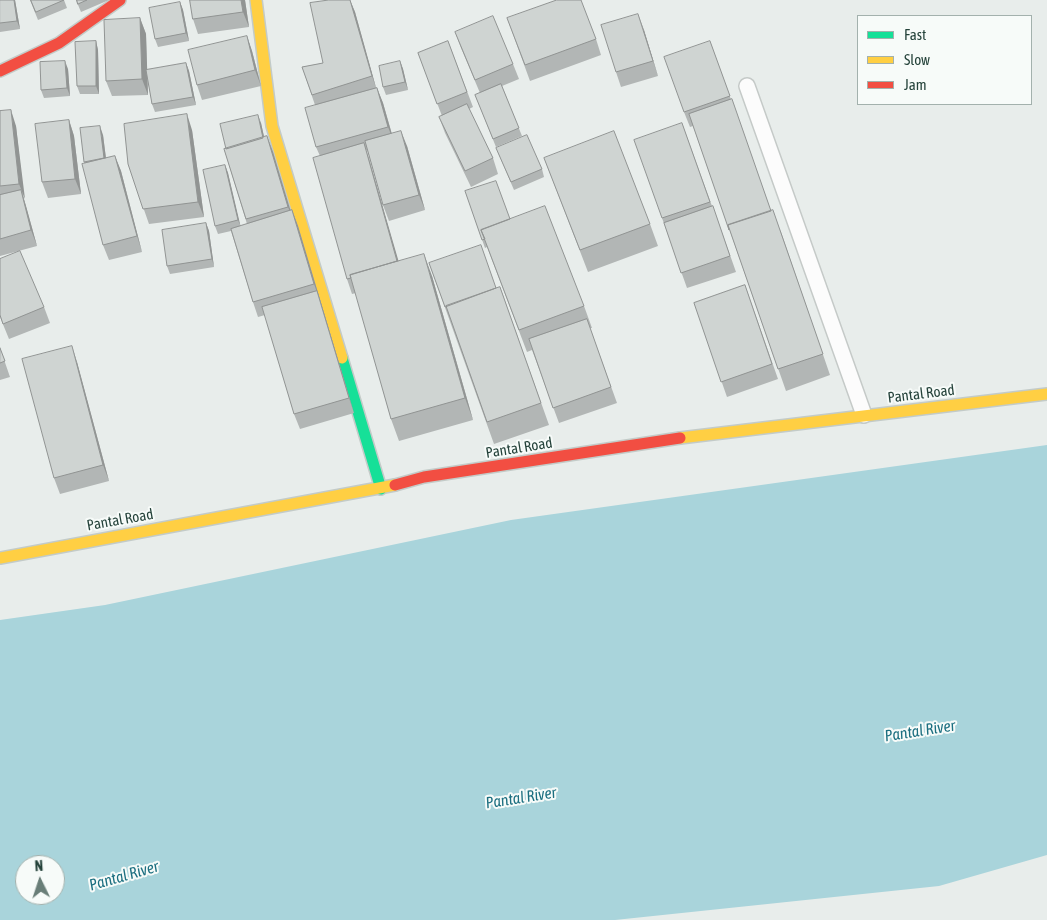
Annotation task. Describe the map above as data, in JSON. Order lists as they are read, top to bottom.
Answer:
{
  "streets": {
    "street": ["Pantal Road"]
  },
  "water": ["Pantal River"],
  "legend": ["Fast", "Slow", "Jam"],
  "north": "top"
}
